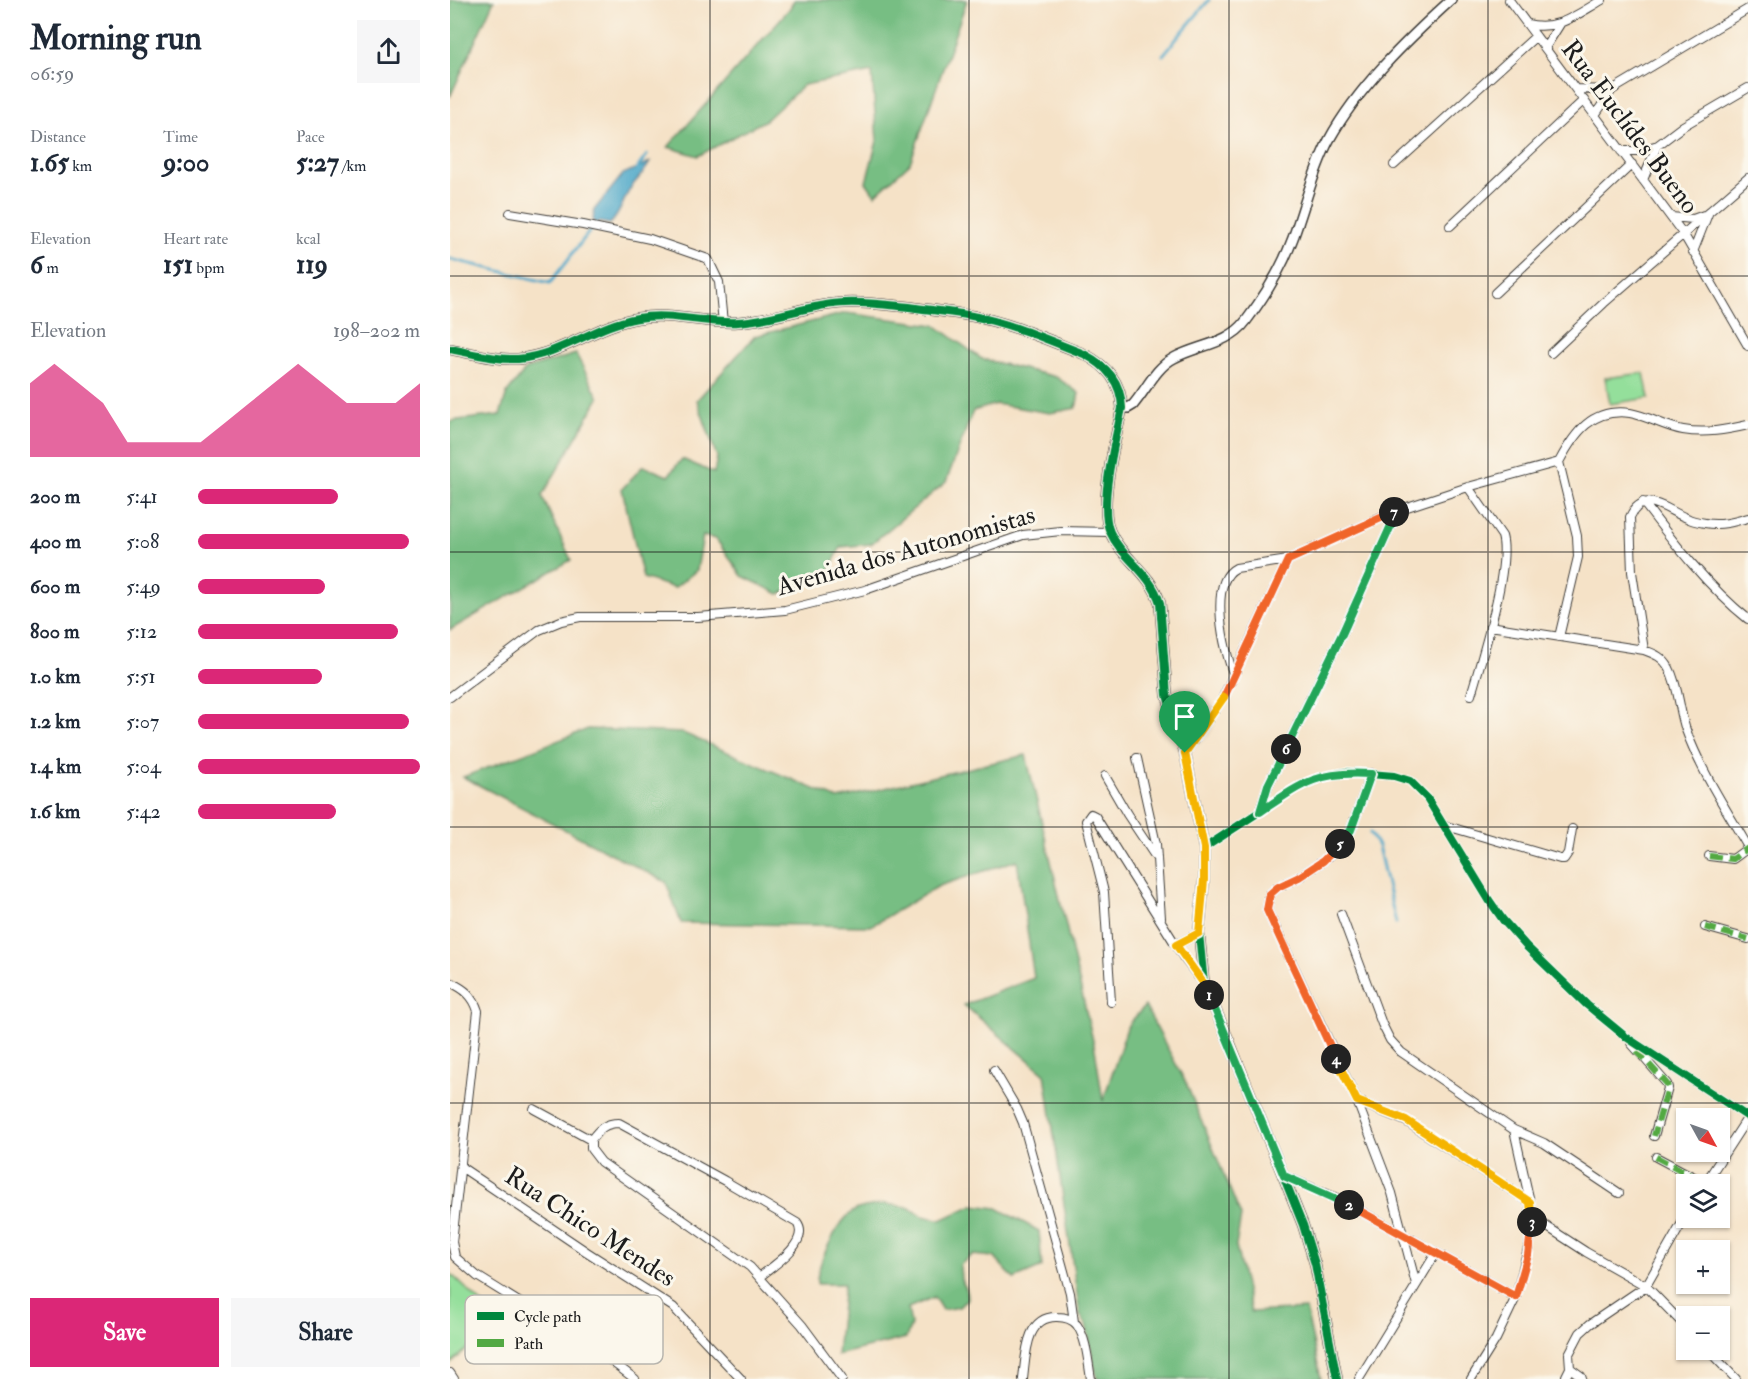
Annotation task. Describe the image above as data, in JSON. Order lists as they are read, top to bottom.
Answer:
{
  "streets": {
    "street": ["Rua Euclídes Bueno", "Avenida dos Autonomistas", "Rua Chico Mendes"]
  },
  "legend": ["Cycle path", "Path"],
  "north": "bottom right",
  "page": {
    "heading": ["Morning run", "06:59"],
    "stats": [
      ["Distance", "1.65 km"],
      ["Time", "9:00"],
      ["Pace", "5:27 /km"],
      ["Elevation", "6 m"],
      ["Heart rate", "151 bpm"],
      ["kcal", "119"]
    ],
    "chart": ["Elevation", "198–202 m"],
    "list": [
      {
        "name": "200 m",
        "note": "5:41"
      },
      {
        "name": "400 m",
        "note": "5:08"
      },
      {
        "name": "600 m",
        "note": "5:49"
      },
      {
        "name": "800 m",
        "note": "5:12"
      },
      {
        "name": "1.0 km",
        "note": "5:51"
      },
      {
        "name": "1.2 km",
        "note": "5:07"
      },
      {
        "name": "1.4 km",
        "note": "5:04"
      },
      {
        "name": "1.6 km",
        "note": "5:42"
      }
    ],
    "pins": [
      "7",
      "6",
      "5",
      "1",
      "4",
      "2",
      "3"
    ],
    "map_buttons": ["+", "−"],
    "buttons": ["Save", "Share"]
  }
}
